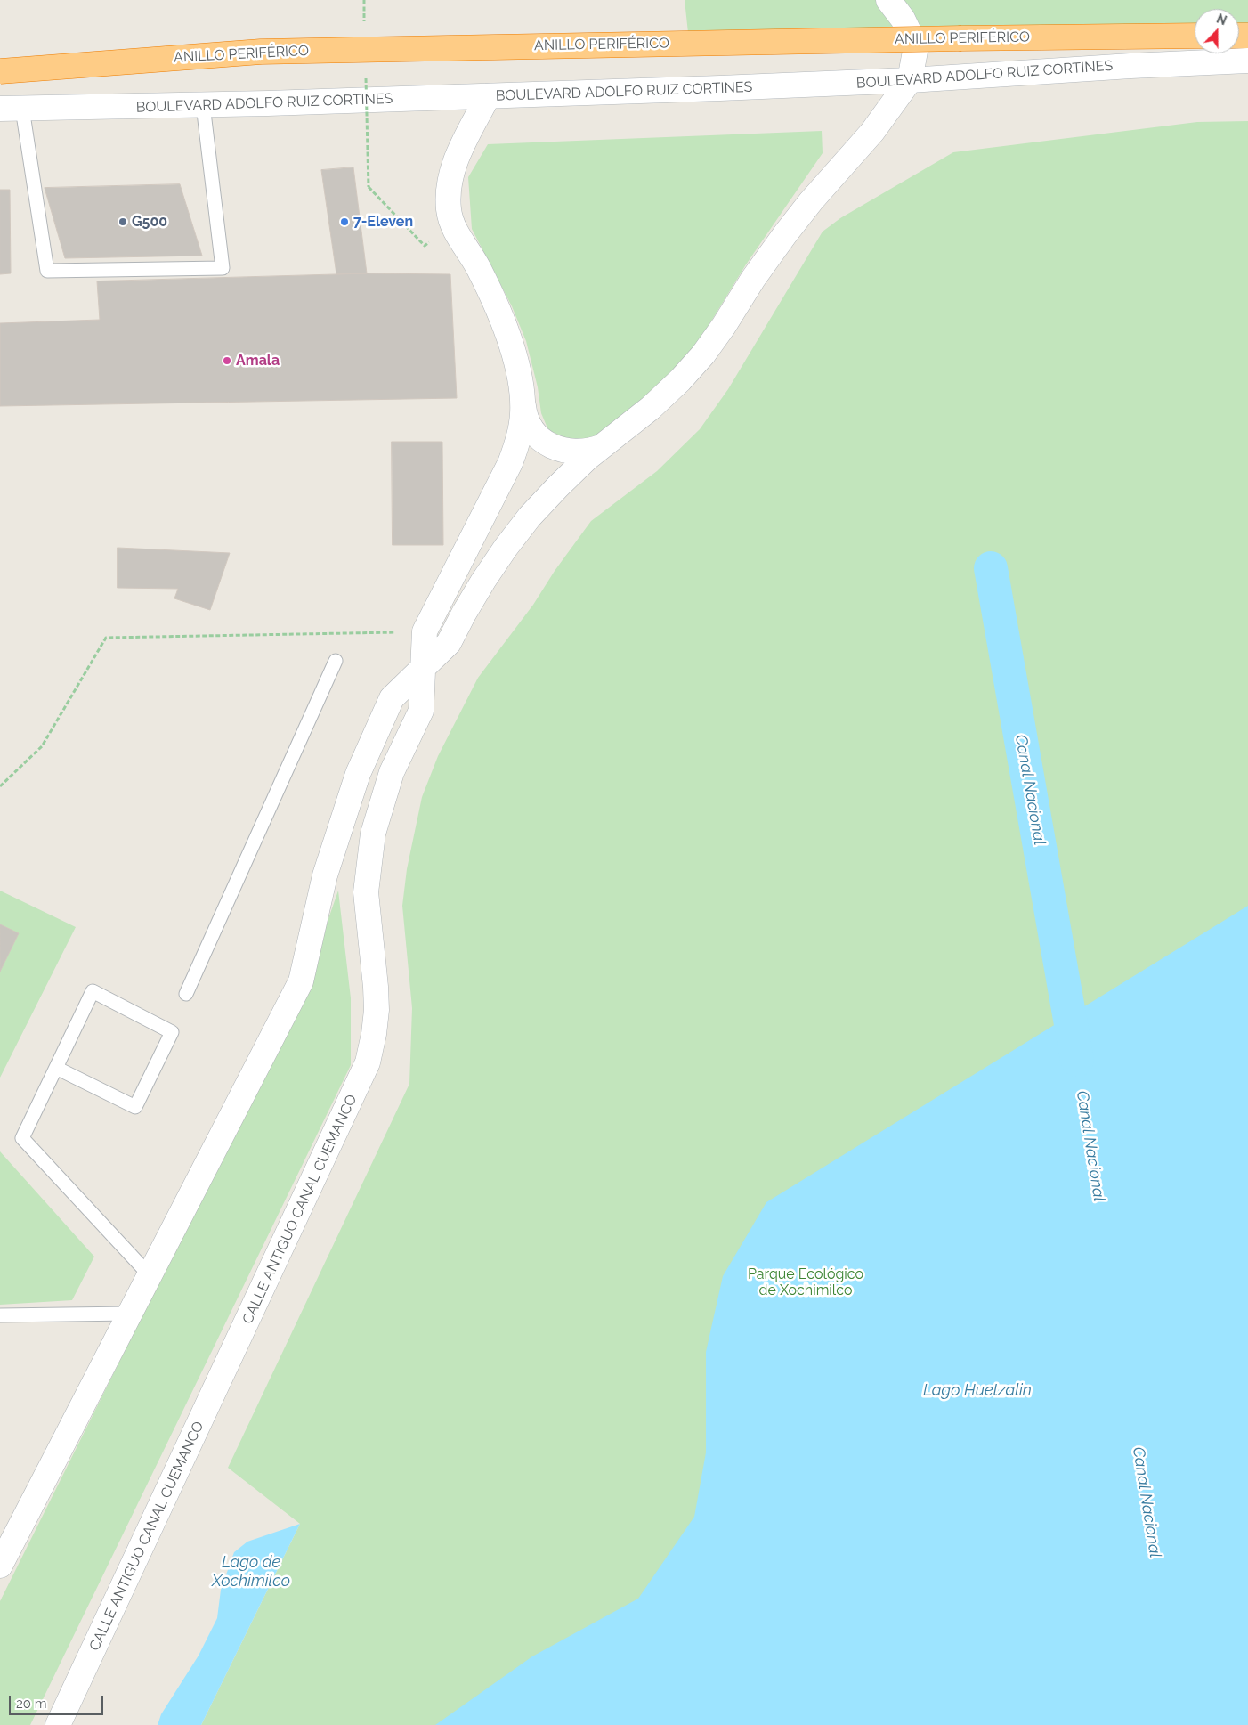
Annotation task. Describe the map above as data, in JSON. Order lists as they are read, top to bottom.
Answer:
{
  "streets": {
    "highway": ["ANILLO PERIFÉRICO"],
    "street": ["BOULEVARD ADOLFO RUIZ CORTINES", "CALLE ANTIGUO CANAL CUEMANCO"]
  },
  "crossings": [
    ["BOULEVARD ADOLFO RUIZ CORTINES", "CALLE ANTIGUO CANAL CUEMANCO"]
  ],
  "water": ["Canal Nacional", "Lago Huetzalin", "Lago de Xochimilco"],
  "parks": ["Parque Ecológico de Xochimilco"],
  "places": ["G500", "7-Eleven", "Amala"],
  "scale_bar": "20 m",
  "north": "top"
}
